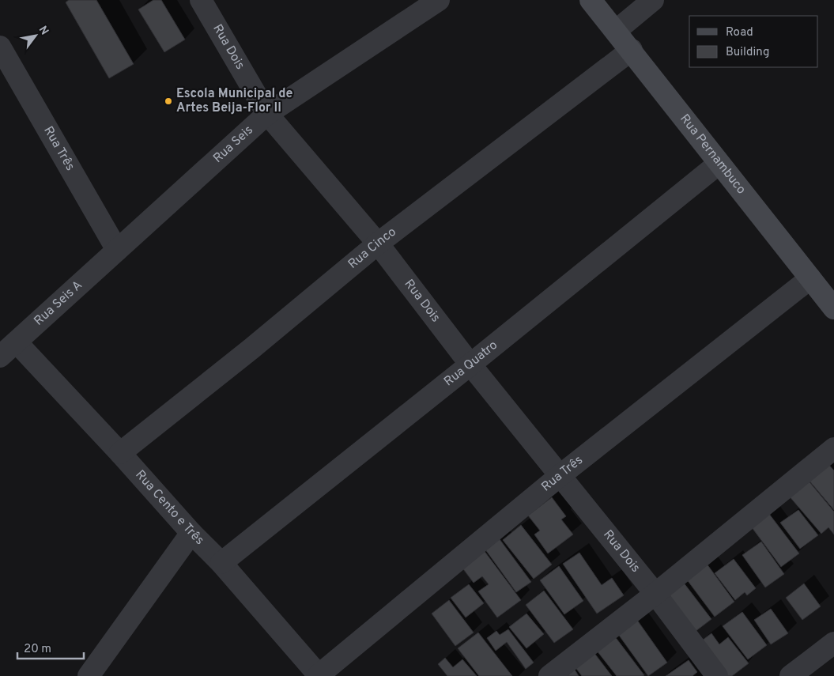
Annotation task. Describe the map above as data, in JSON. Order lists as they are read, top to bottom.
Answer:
{
  "streets": {
    "street": [
      "Rua Dois",
      "Rua Seis",
      "Rua Três",
      "Rua Pernambuco",
      "Rua Cinco",
      "Rua Seis A",
      "Rua Quatro",
      "Rua Cento e Três"
    ]
  },
  "crossings": [
    ["Rua Dois", "Rua Seis"],
    ["Rua Dois", "Rua Três"],
    ["Rua Dois", "Rua Cinco"],
    ["Rua Dois", "Rua Quatro"],
    ["Rua Seis", "Rua Três"],
    ["Rua Seis", "Rua Seis A"],
    ["Rua Três", "Rua Pernambuco"],
    ["Rua Três", "Rua Seis A"],
    ["Rua Três", "Rua Cento e Três"],
    ["Rua Pernambuco", "Rua Cinco"],
    ["Rua Pernambuco", "Rua Quatro"],
    ["Rua Cinco", "Rua Cento e Três"],
    ["Rua Seis A", "Rua Cento e Três"],
    ["Rua Quatro", "Rua Cento e Três"]
  ],
  "places": ["Escola Municipal de Artes Beija-Flor II"],
  "legend": ["Road", "Building"],
  "scale_bar": "20 m",
  "north": "top right"
}
